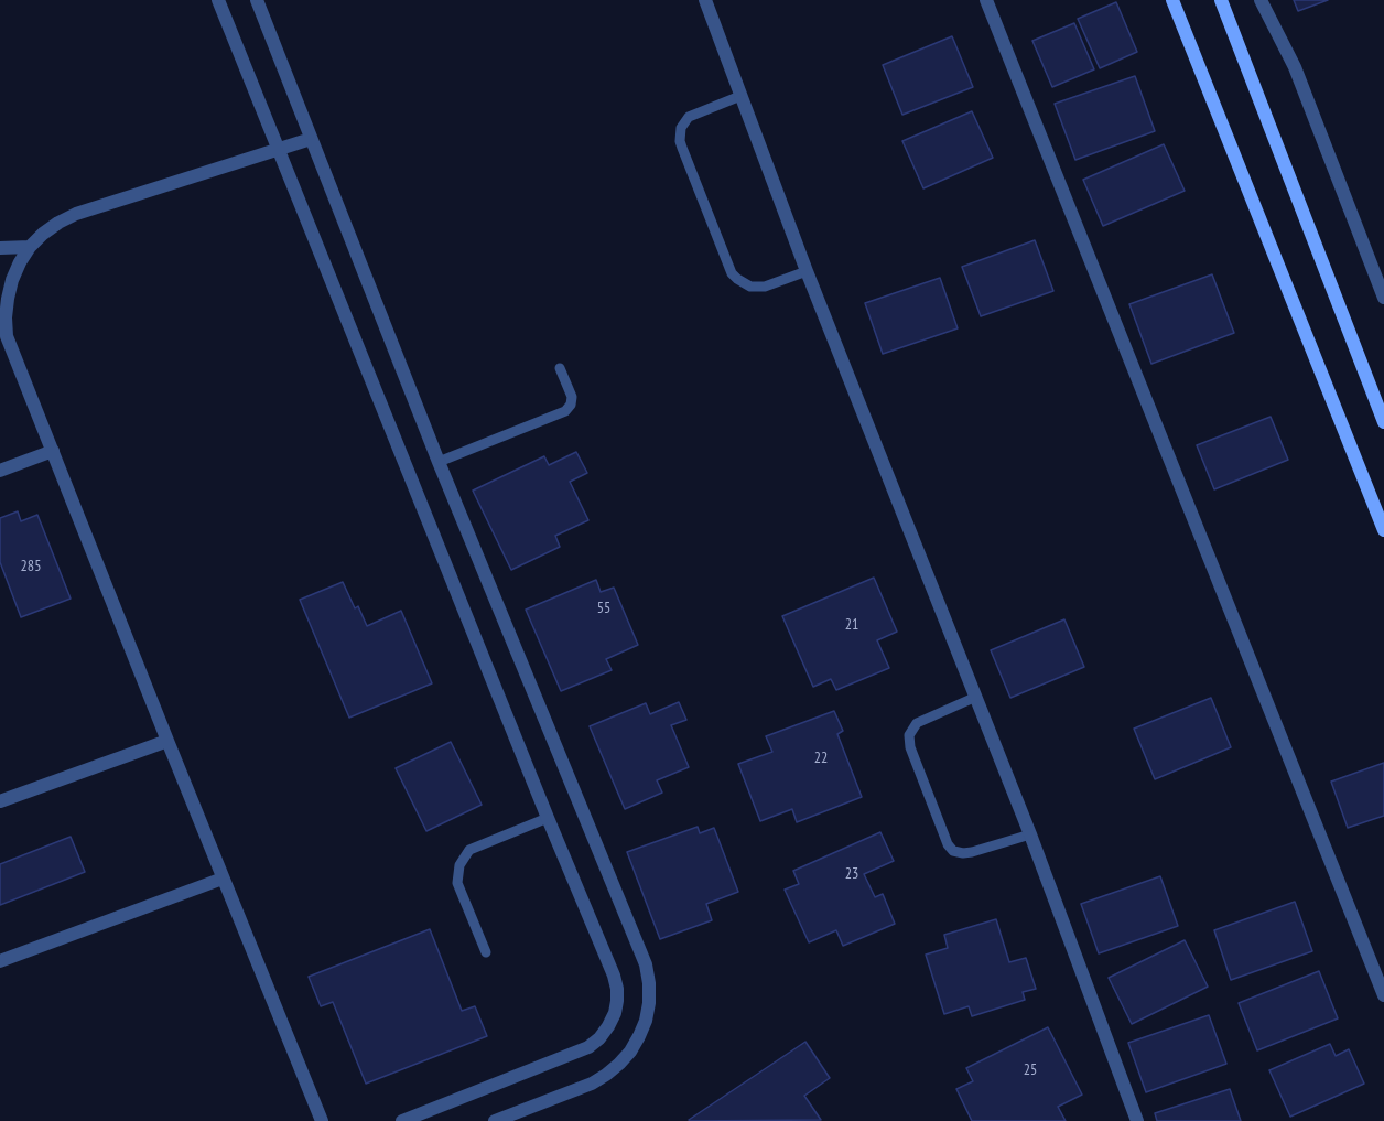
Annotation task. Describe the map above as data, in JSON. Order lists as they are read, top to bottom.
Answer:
{
  "house_numbers": [
    "285",
    "55",
    "21",
    "22",
    "23",
    "25"
  ]
}
